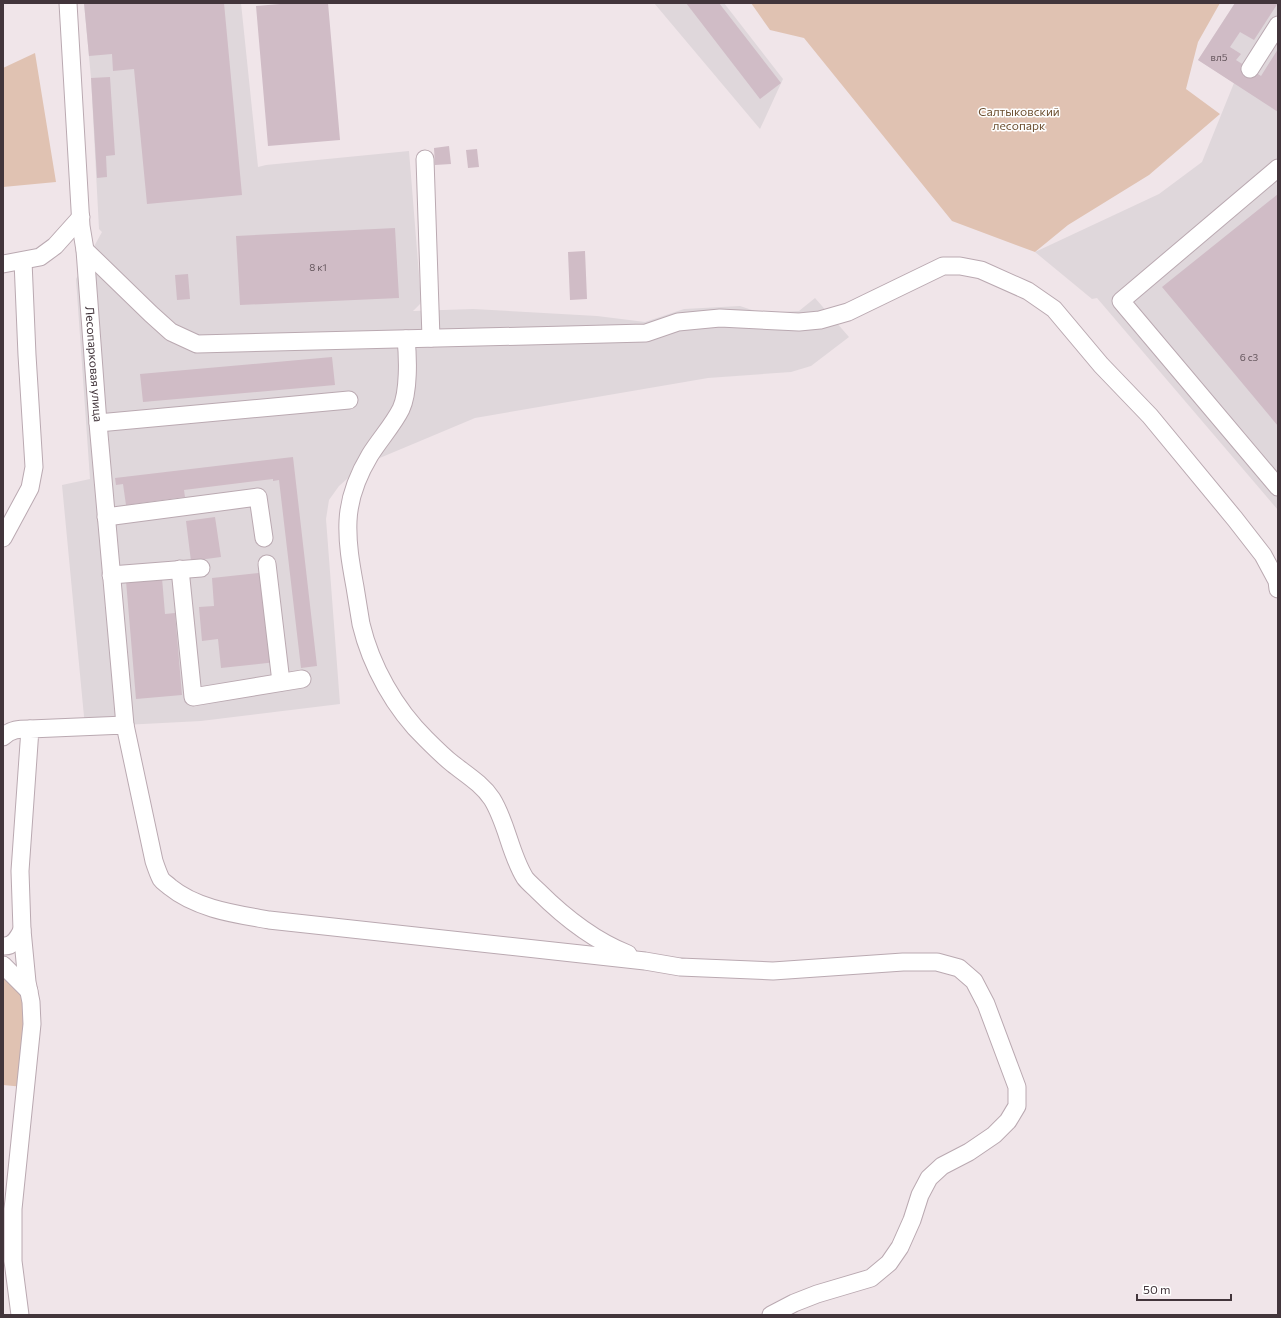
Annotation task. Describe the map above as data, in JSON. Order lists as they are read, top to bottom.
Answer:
{
  "streets": {
    "street": ["Лесопарковая улица"]
  },
  "parks": ["Салтыковский лесопарк"],
  "house_numbers": ["вл5", "8 к1", "6 с3"],
  "scale_bar": "50 m"
}
